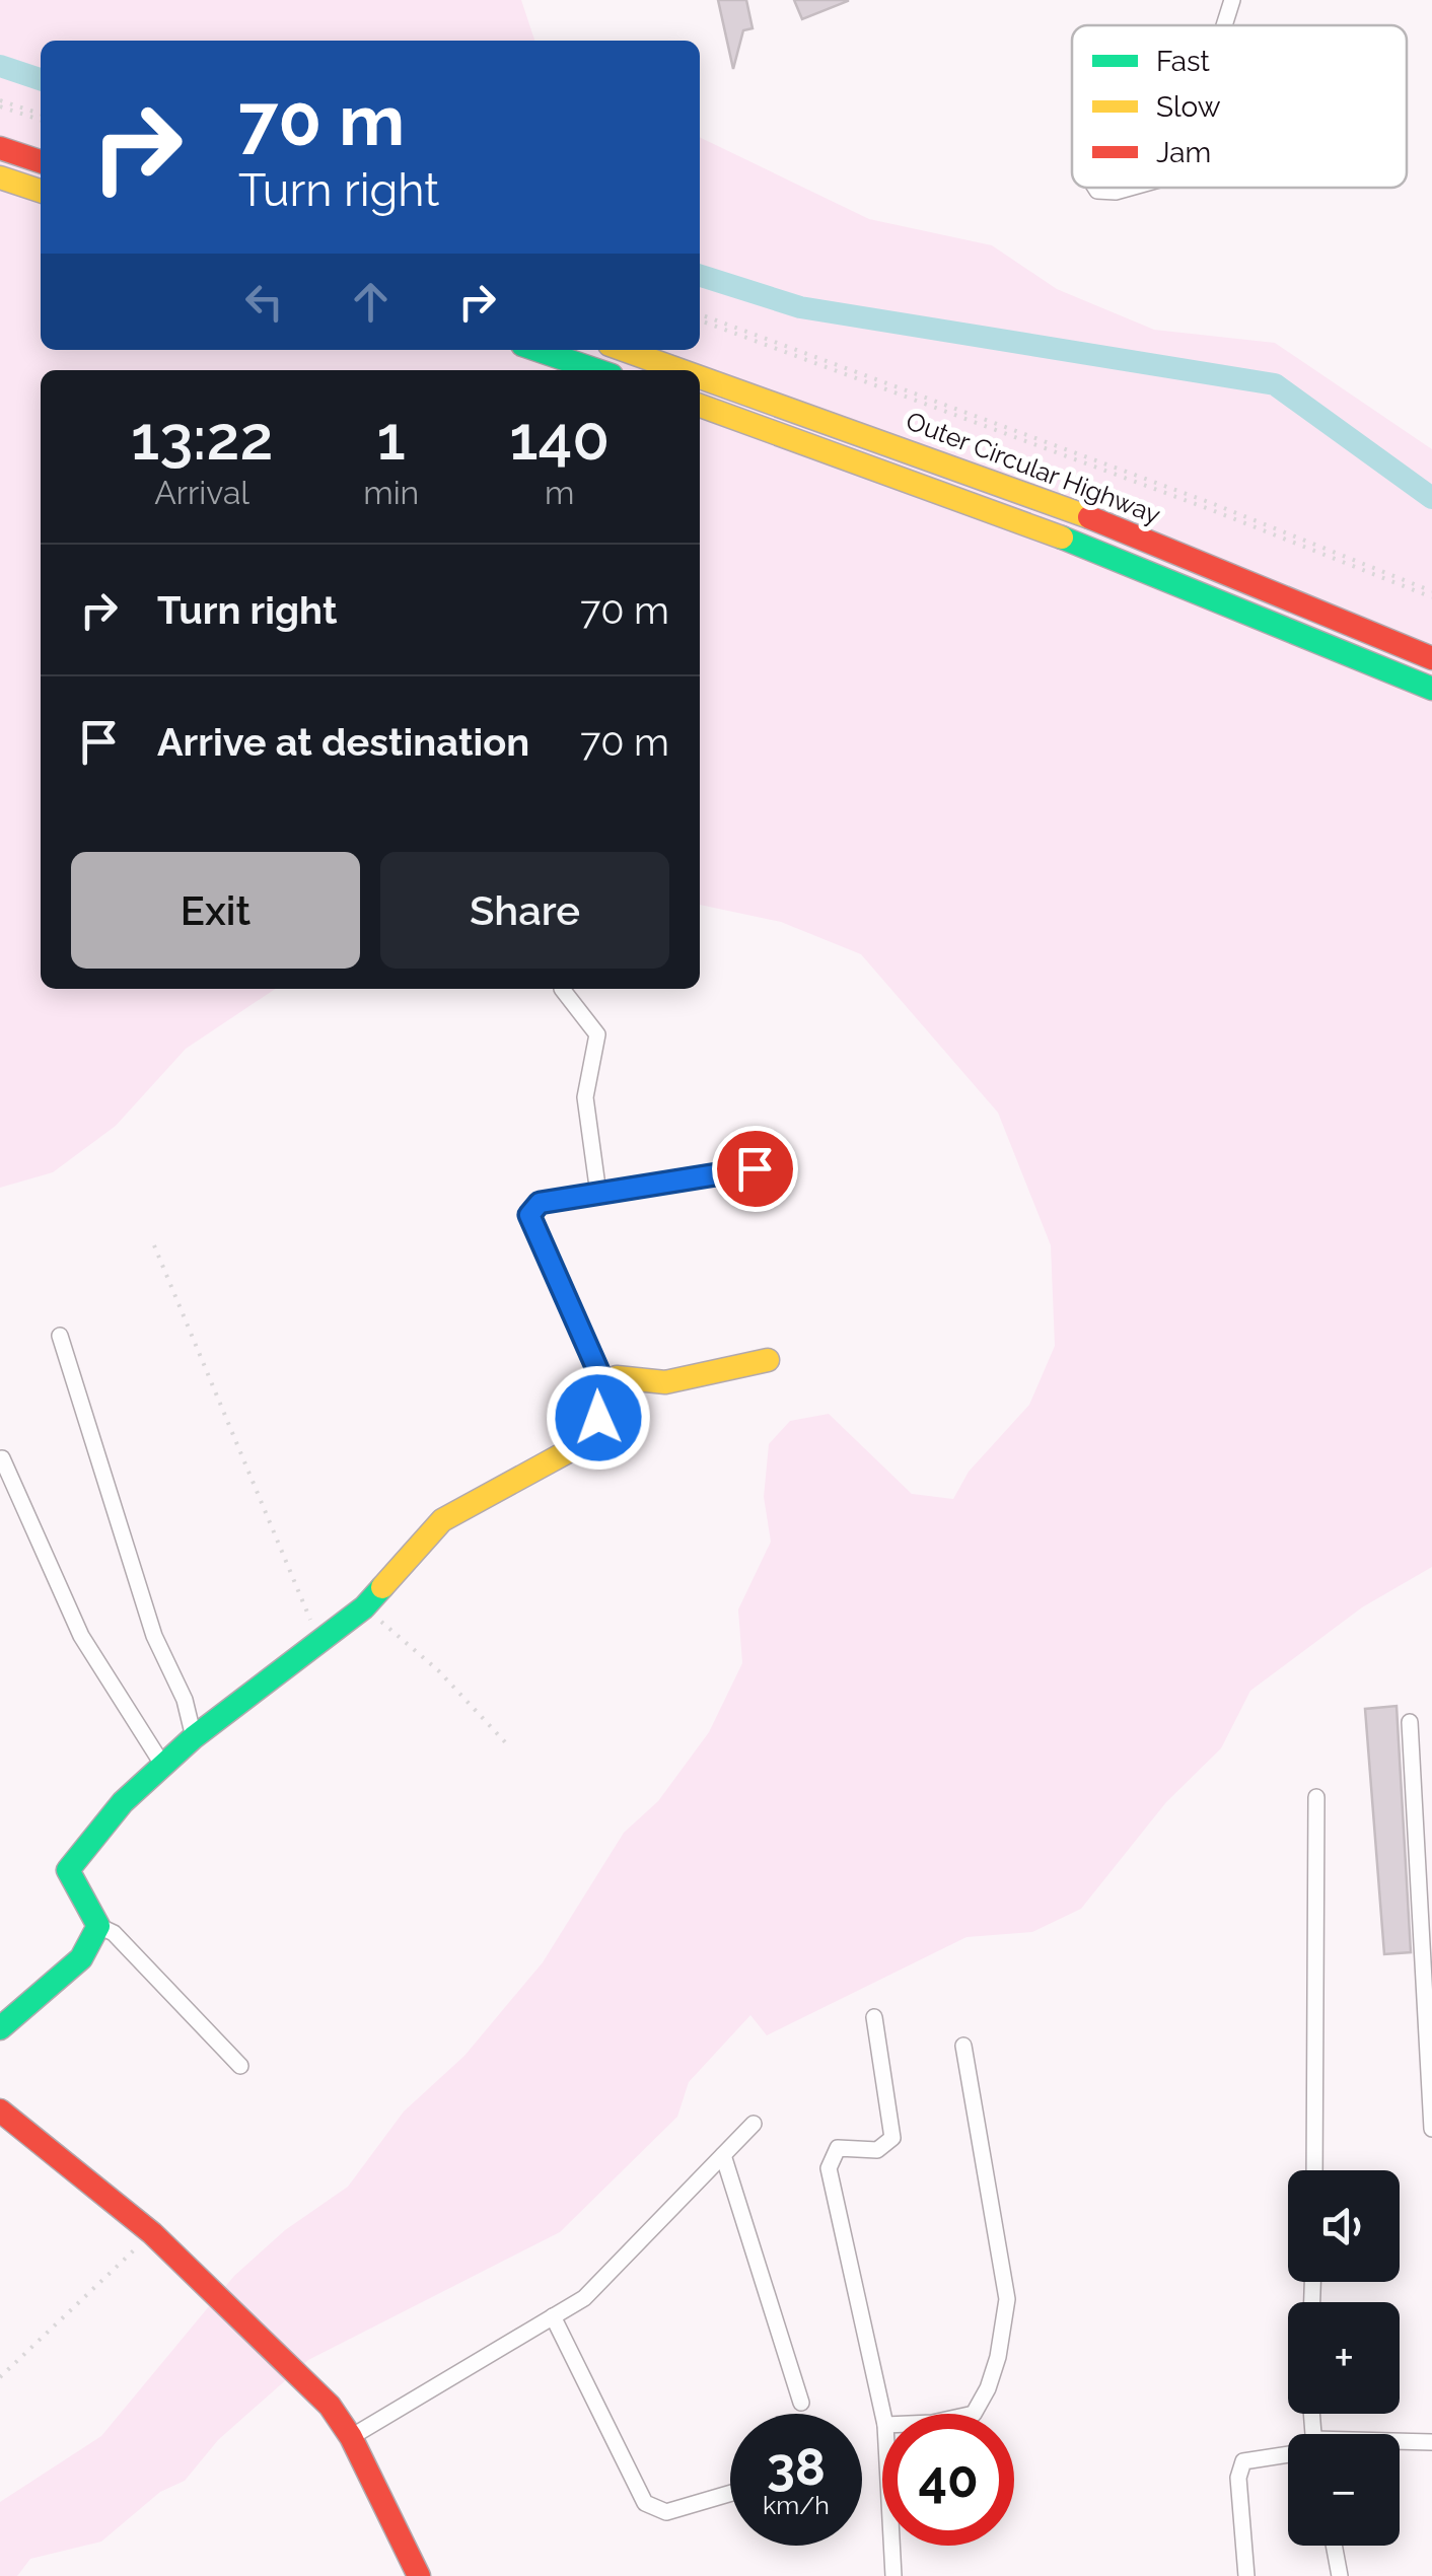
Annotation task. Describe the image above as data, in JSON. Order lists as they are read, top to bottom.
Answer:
{
  "streets": {
    "main road": ["Outer Circular Highway"]
  },
  "legend": ["Fast", "Slow", "Jam"],
  "page": {
    "turn": ["70 m", "Turn right"],
    "eta": [
      "13:22",
      "Arrival",
      "1",
      "min",
      "140",
      "m"
    ],
    "list": [
      {
        "name": "Turn right",
        "value": "70 m"
      },
      {
        "name": "Arrive at destination",
        "value": "70 m"
      }
    ],
    "buttons": ["Exit", "Share"],
    "map_buttons": ["+", "−"],
    "speed": "38 km/h",
    "limit": "40"
  }
}
